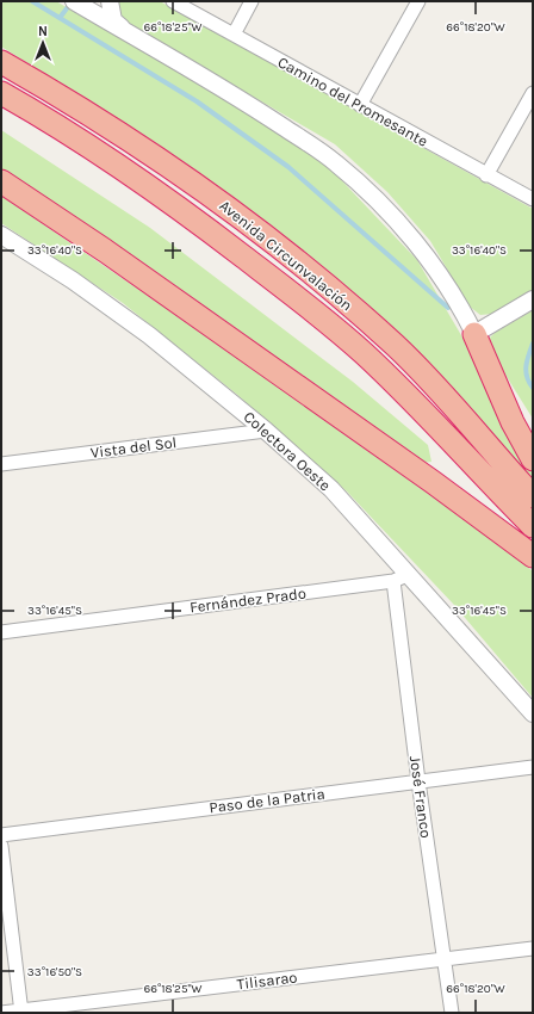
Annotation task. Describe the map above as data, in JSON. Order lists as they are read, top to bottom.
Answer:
{
  "streets": {
    "highway": ["Avenida Circunvalación"],
    "street": [
      "Camino del Promesante",
      "Vista del Sol",
      "Colectora Oeste",
      "Fernández Prado",
      "José Franco",
      "Paso de la Patria",
      "Tilisarao"
    ]
  },
  "crossings": [
    ["Vista del Sol", "Colectora Oeste"],
    ["Colectora Oeste", "Fernández Prado"],
    ["Fernández Prado", "José Franco"],
    ["José Franco", "Paso de la Patria"],
    ["José Franco", "Tilisarao"]
  ],
  "north": "top",
  "coordinates": [
    "66°18'25\"W",
    "66°18'20\"W",
    "33°16'40\"S",
    "33°16'45\"S",
    "33°16'50\"S"
  ]
}
